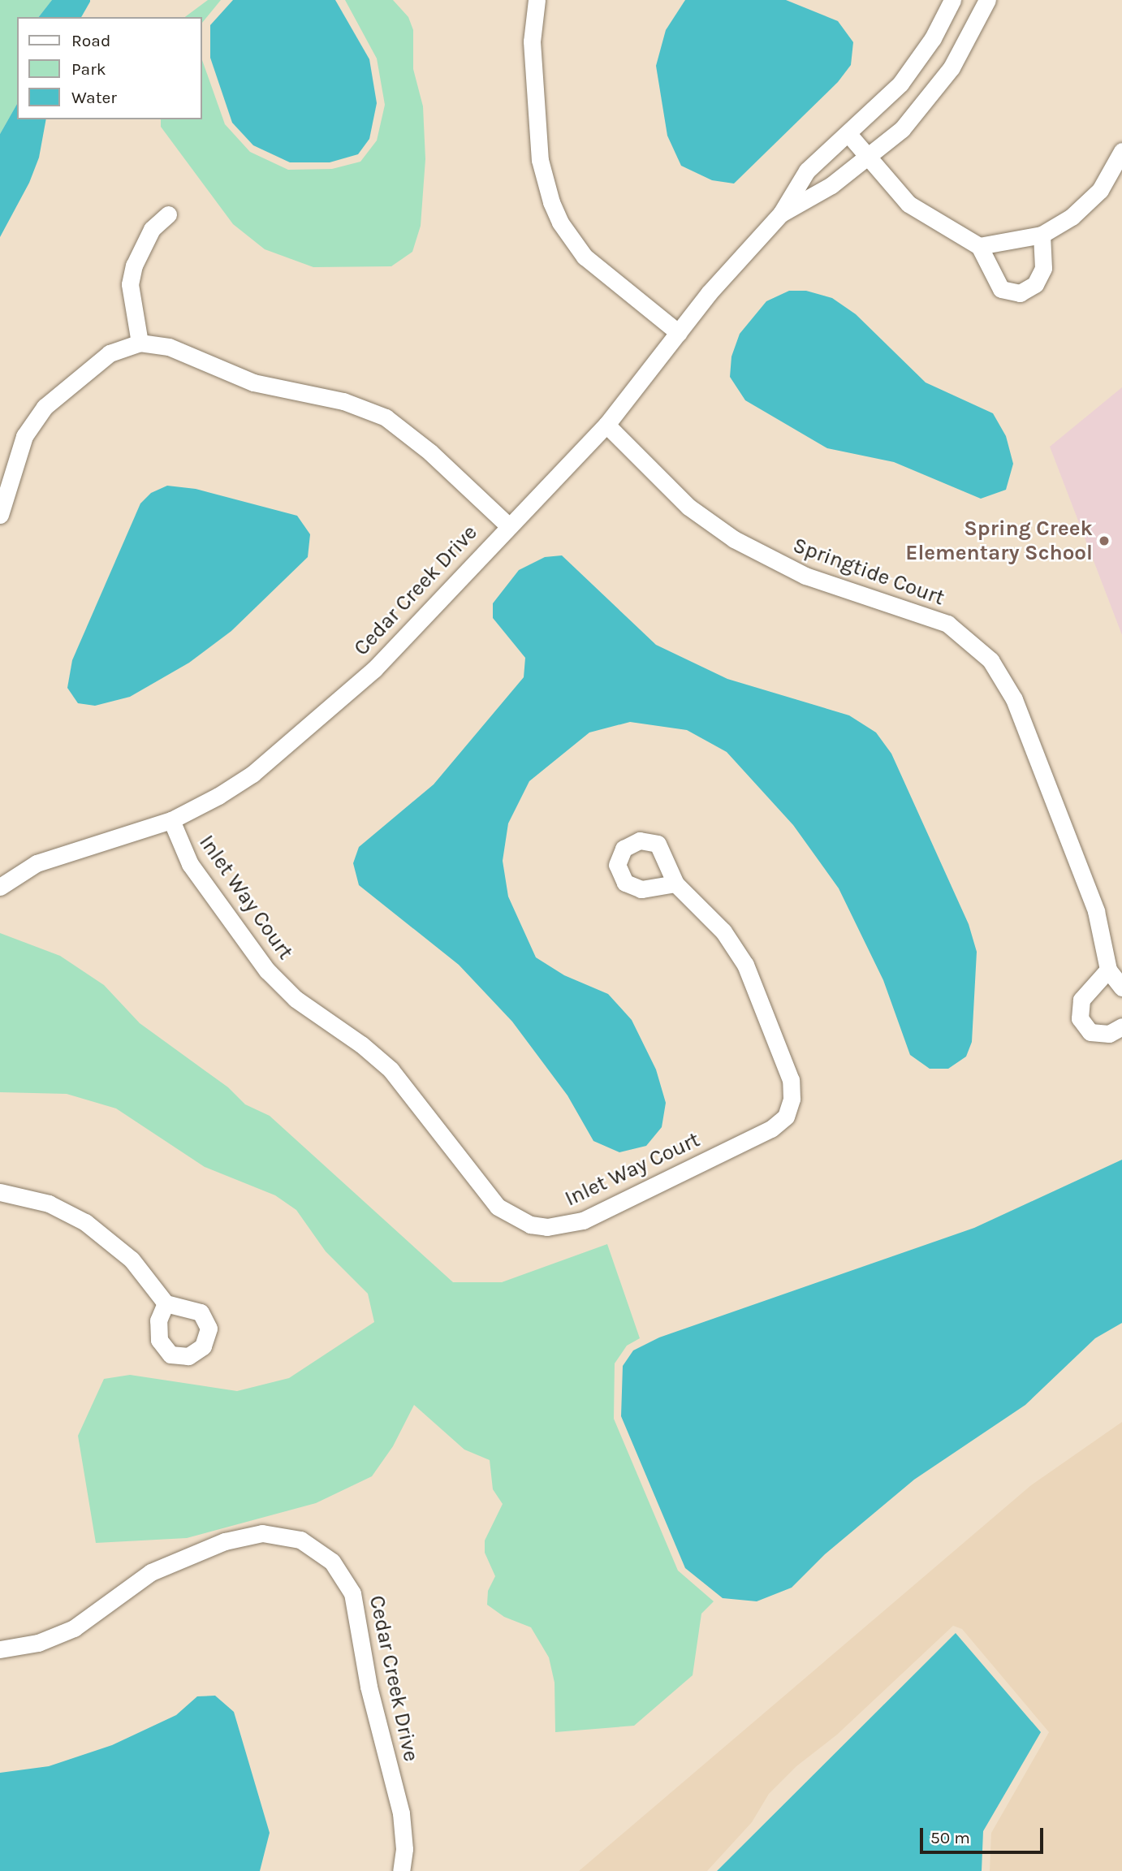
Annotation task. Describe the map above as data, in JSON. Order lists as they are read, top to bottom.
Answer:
{
  "streets": {
    "street": ["Springtide Court", "Cedar Creek Drive", "Inlet Way Court"]
  },
  "crossings": [
    ["Springtide Court", "Cedar Creek Drive"],
    ["Cedar Creek Drive", "Inlet Way Court"]
  ],
  "places": ["Spring Creek Elementary School"],
  "legend": ["Road", "Park", "Water"],
  "scale_bar": "50 m"
}
